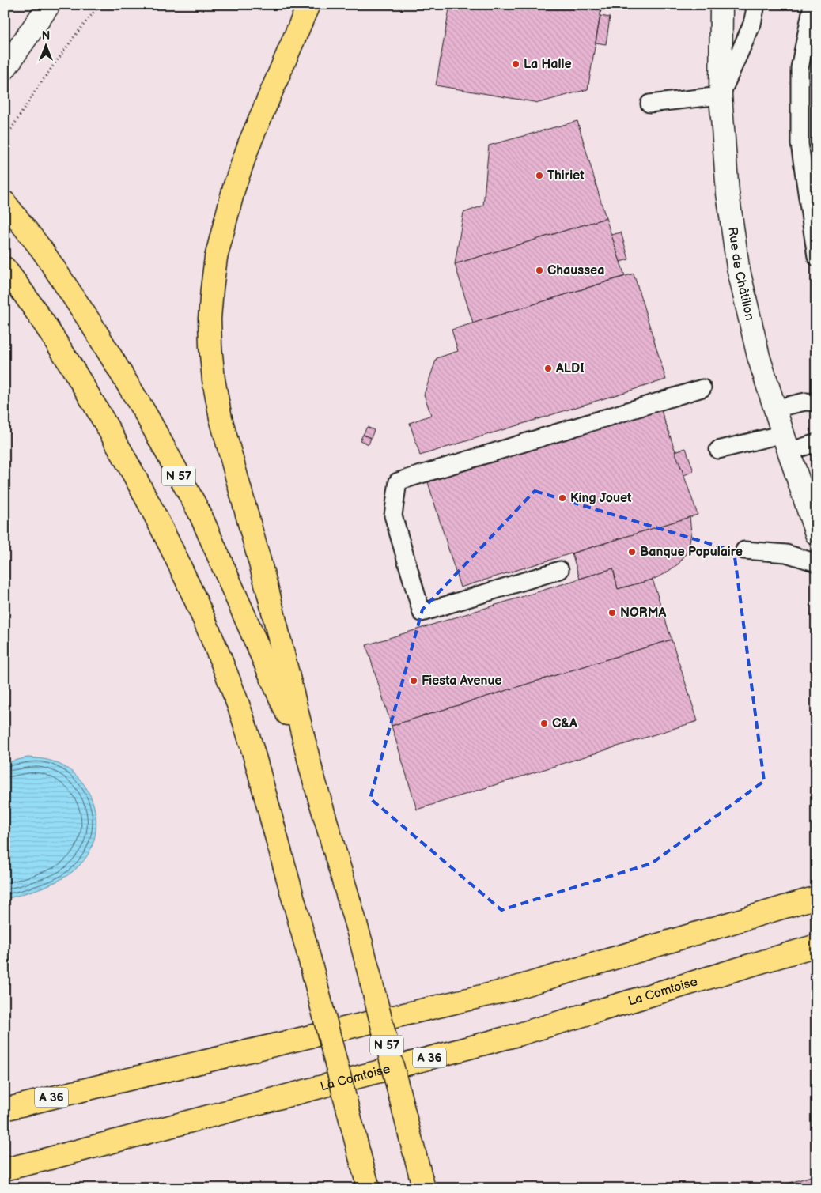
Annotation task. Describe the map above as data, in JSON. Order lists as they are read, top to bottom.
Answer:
{
  "streets": {
    "highway": ["N 57", "La Comtoise", "A 36"],
    "street": ["Rue de Châtillon"]
  },
  "places": [
    "La Halle",
    "Thiriet",
    "Chaussea",
    "ALDI",
    "King Jouet",
    "Banque Populaire",
    "NORMA",
    "Fiesta Avenue",
    "C&A"
  ],
  "north": "top"
}
